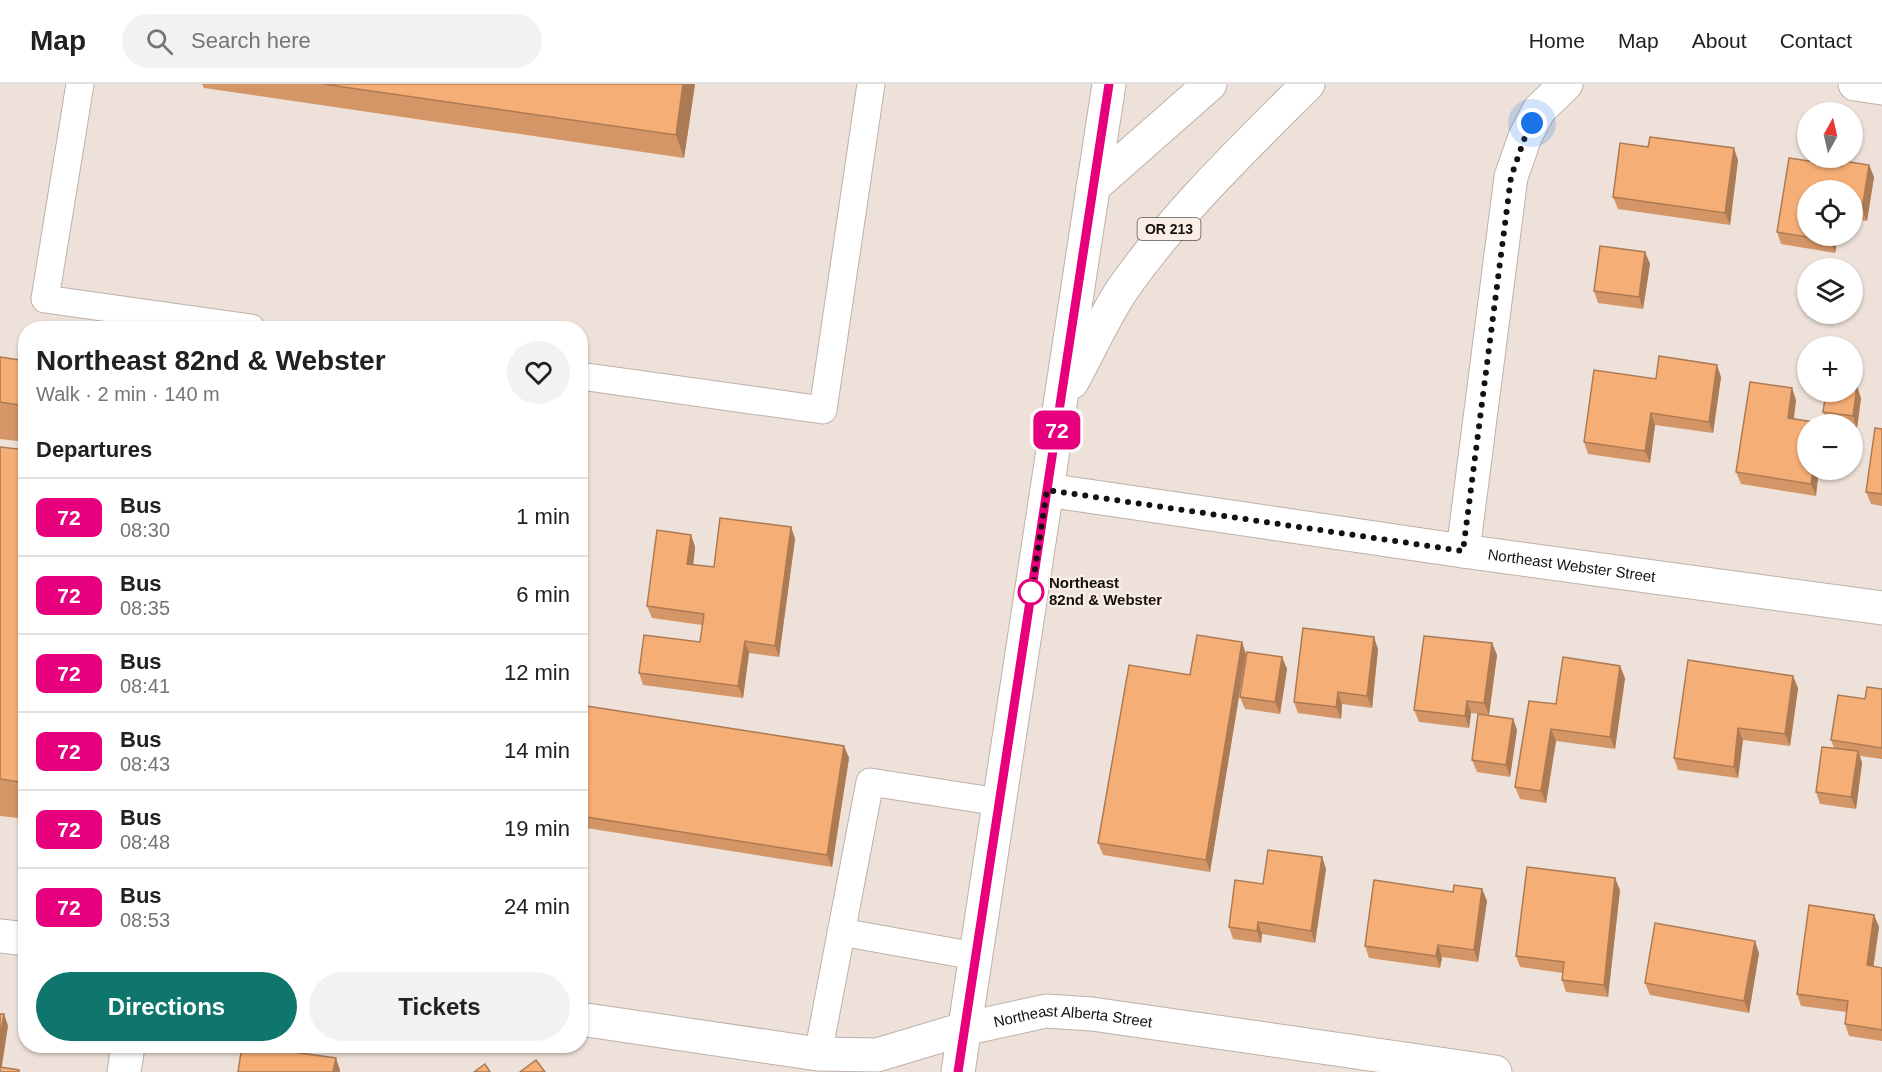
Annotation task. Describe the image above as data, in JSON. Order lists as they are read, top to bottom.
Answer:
{
  "streets": {
    "street": ["OR 213", "Northeast Webster Street", "Northeast Alberta Street"]
  },
  "crossings": [
    ["OR 213", "Northeast Webster Street"],
    ["OR 213", "Northeast Alberta Street"]
  ],
  "places": ["Northeast 82nd & Webster"],
  "lines": ["bus line 72"],
  "north": "top",
  "page": {
    "header": "Map",
    "search": "Search here",
    "nav": [
      "Home",
      "Map",
      "About",
      "Contact"
    ],
    "on_map": "72",
    "map_buttons": ["+", "−"],
    "heading": [
      ["Northeast 82nd & Webster", "Walk · 2 min · 140 m"],
      "Departures"
    ],
    "list": [
      {
        "mark": "72",
        "name": "Bus",
        "note": "08:30",
        "value": "1 min"
      },
      {
        "mark": "72",
        "name": "Bus",
        "note": "08:35",
        "value": "6 min"
      },
      {
        "mark": "72",
        "name": "Bus",
        "note": "08:41",
        "value": "12 min"
      },
      {
        "mark": "72",
        "name": "Bus",
        "note": "08:43",
        "value": "14 min"
      },
      {
        "mark": "72",
        "name": "Bus",
        "note": "08:48",
        "value": "19 min"
      },
      {
        "mark": "72",
        "name": "Bus",
        "note": "08:53",
        "value": "24 min"
      }
    ],
    "buttons": ["Directions", "Tickets"]
  }
}
